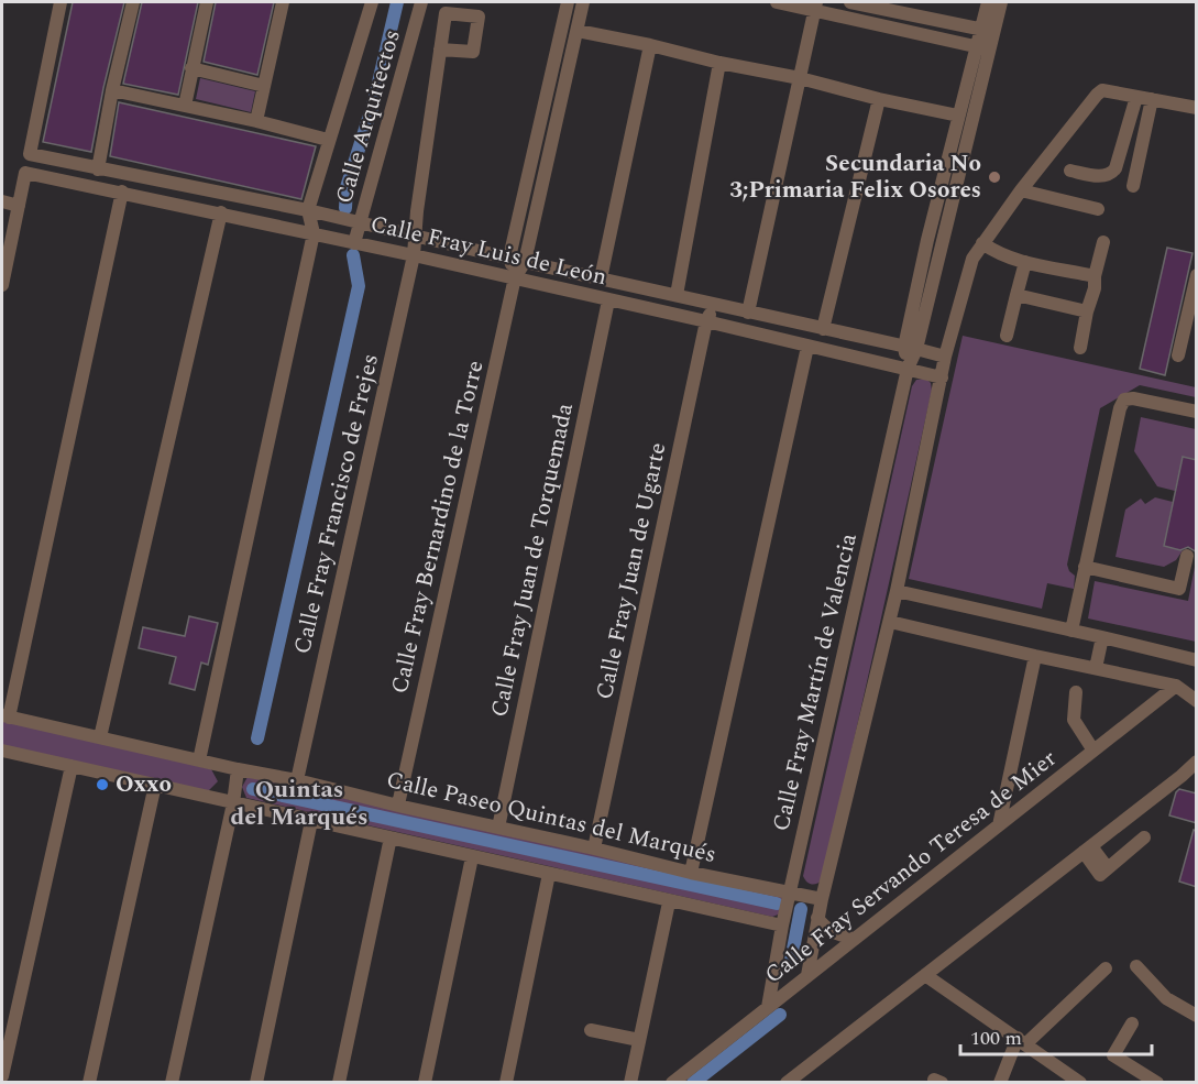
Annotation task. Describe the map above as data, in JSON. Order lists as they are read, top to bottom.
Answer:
{
  "streets": {
    "street": [
      "Calle Arquitectos",
      "Calle Fray Luis de León",
      "Calle Fray Francisco de Frejes",
      "Calle Fray Bernardino de la Torre",
      "Calle Fray Juan de Torquemada",
      "Calle Fray Juan de Ugarte",
      "Calle Fray Martín de Valencia",
      "Calle Paseo Quintas del Marqués",
      "Calle Fray Servando Teresa de Mier"
    ]
  },
  "crossings": [
    ["Calle Arquitectos", "Calle Fray Luis de León"],
    ["Calle Fray Luis de León", "Calle Fray Francisco de Frejes"],
    ["Calle Fray Luis de León", "Calle Fray Bernardino de la Torre"],
    ["Calle Fray Luis de León", "Calle Fray Juan de Torquemada"],
    ["Calle Fray Luis de León", "Calle Fray Juan de Ugarte"],
    ["Calle Fray Luis de León", "Calle Fray Martín de Valencia"],
    ["Calle Fray Francisco de Frejes", "Calle Paseo Quintas del Marqués"],
    ["Calle Fray Bernardino de la Torre", "Calle Paseo Quintas del Marqués"],
    ["Calle Fray Juan de Torquemada", "Calle Paseo Quintas del Marqués"],
    ["Calle Fray Juan de Ugarte", "Calle Paseo Quintas del Marqués"],
    ["Calle Fray Martín de Valencia", "Calle Paseo Quintas del Marqués"],
    ["Calle Fray Martín de Valencia", "Calle Fray Servando Teresa de Mier"]
  ],
  "districts": ["Quintas del Marqués"],
  "places": ["Secundaria No 3;Primaria Felix Osores", "Oxxo"],
  "scale_bar": "100 m"
}
